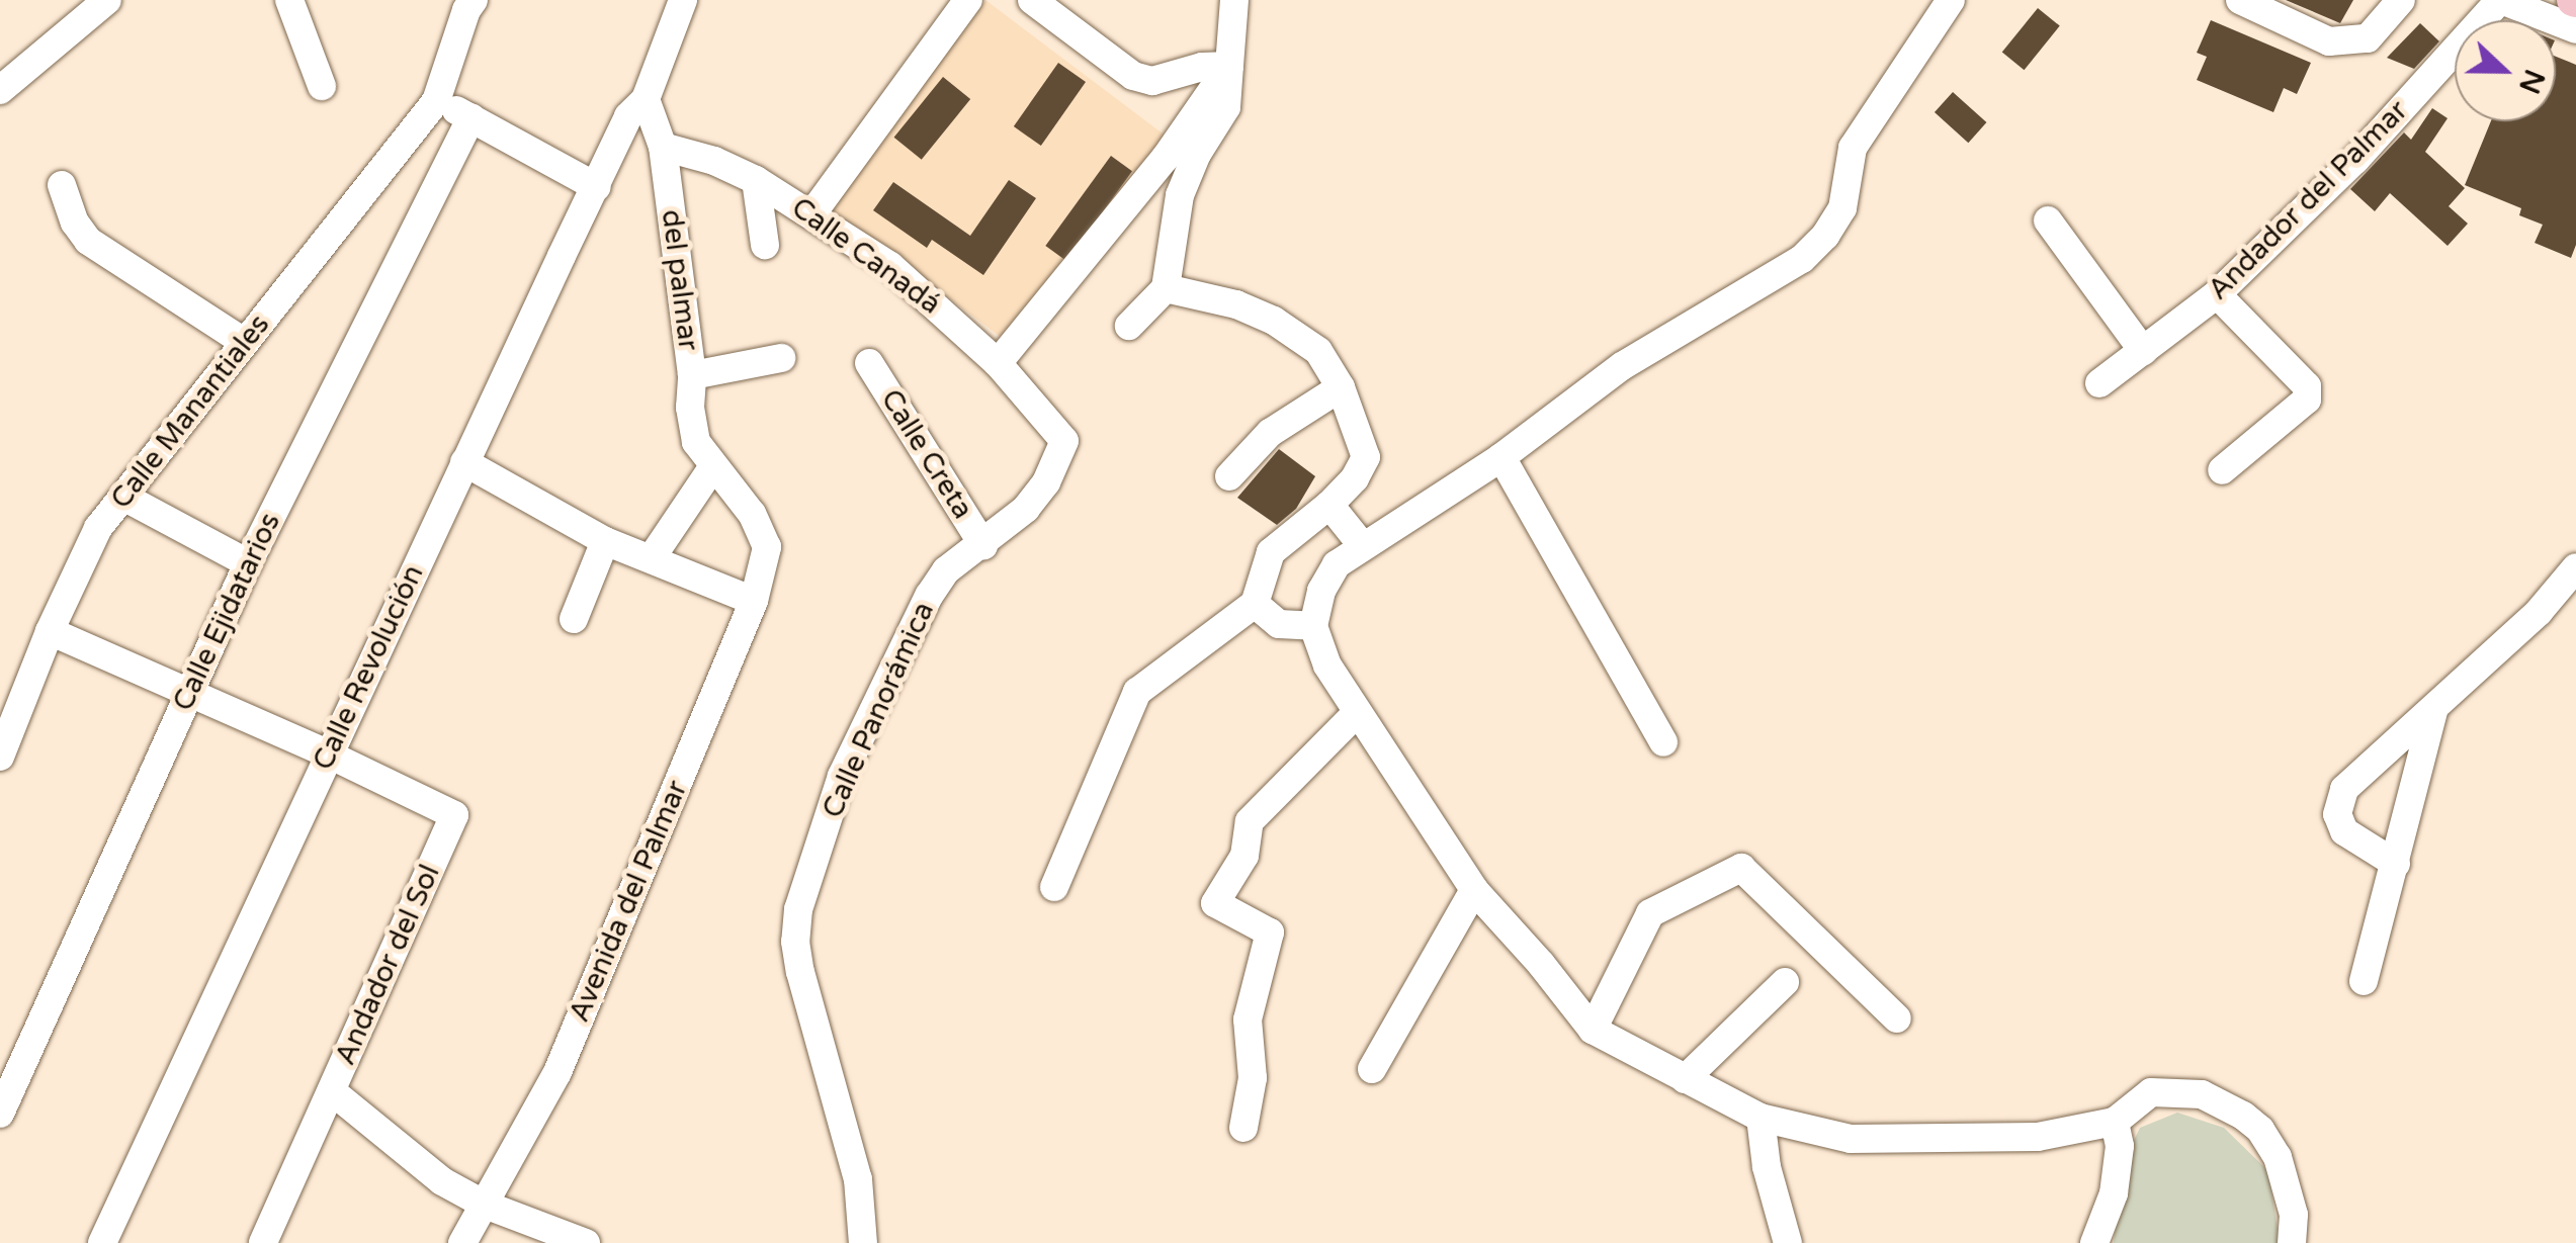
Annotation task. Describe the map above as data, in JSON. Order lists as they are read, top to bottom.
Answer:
{
  "streets": {
    "street": [
      "Andador del Palmar",
      "Calle Canadá",
      "del palmar",
      "Calle Manantiales",
      "Calle Creta",
      "Calle Ejidatarios",
      "Calle Revolución",
      "Calle Panorámica",
      "Avenida del Palmar",
      "Andador del Sol"
    ]
  },
  "crossings": [
    ["Calle Canadá", "del palmar"],
    ["Calle Canadá", "Calle Panorámica"],
    ["del palmar", "Calle Revolución"],
    ["del palmar", "Avenida del Palmar"],
    ["Calle Creta", "Calle Panorámica"],
    ["Calle Revolución", "Andador del Sol"]
  ],
  "north": "right"
}
